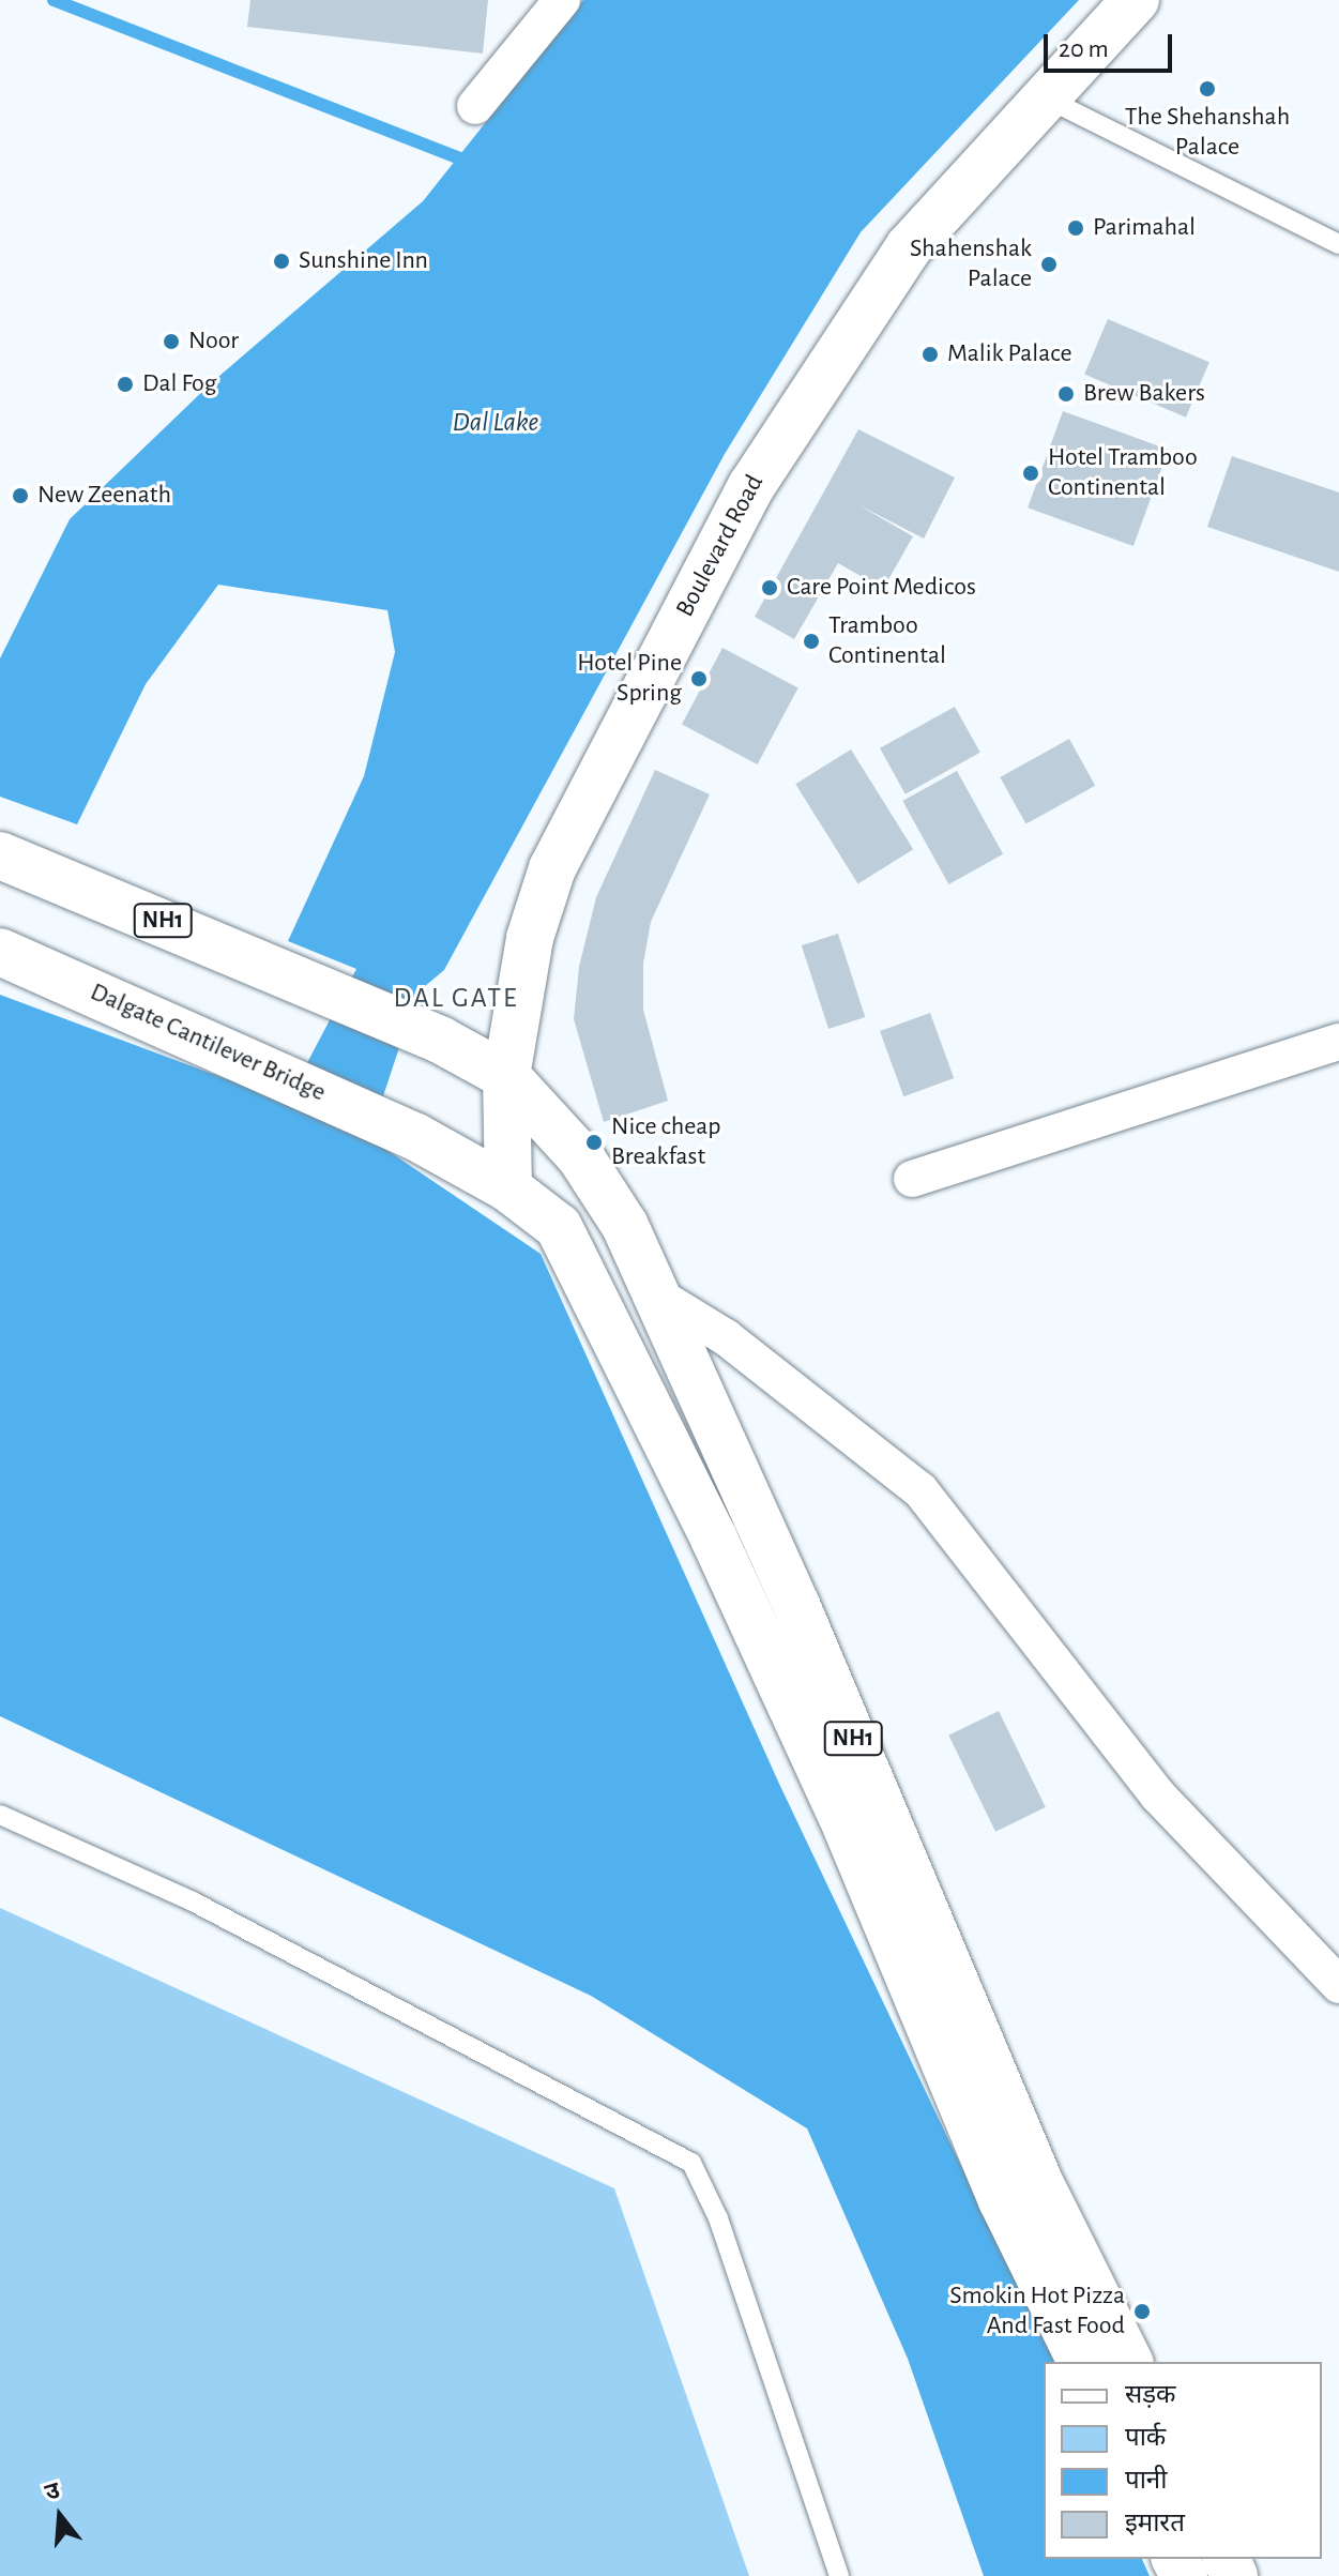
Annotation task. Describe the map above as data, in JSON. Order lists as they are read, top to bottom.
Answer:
{
  "streets": {
    "main road": ["Boulevard Road", "NH1", "Dalgate Cantilever Bridge"]
  },
  "crossings": [
    ["Boulevard Road", "NH1"],
    ["Boulevard Road", "Dalgate Cantilever Bridge"],
    ["NH1", "Dalgate Cantilever Bridge"]
  ],
  "districts": ["DAL GATE"],
  "water": ["Dal Lake"],
  "places": [
    "The Shehanshah Palace",
    "Parimahal",
    "Sunshine Inn",
    "Shahenshak Palace",
    "Noor",
    "Malik Palace",
    "Dal Fog",
    "Brew Bakers",
    "Hotel Tramboo Continental",
    "New Zeenath",
    "Care Point Medicos",
    "Tramboo Continental",
    "Hotel Pine Spring",
    "Nice cheap Breakfast",
    "Smokin Hot Pizza And Fast Food"
  ],
  "legend": [
    "सड़क",
    "पार्क",
    "पानी",
    "इमारत"
  ],
  "scale_bar": "20 m",
  "north": "top"
}
